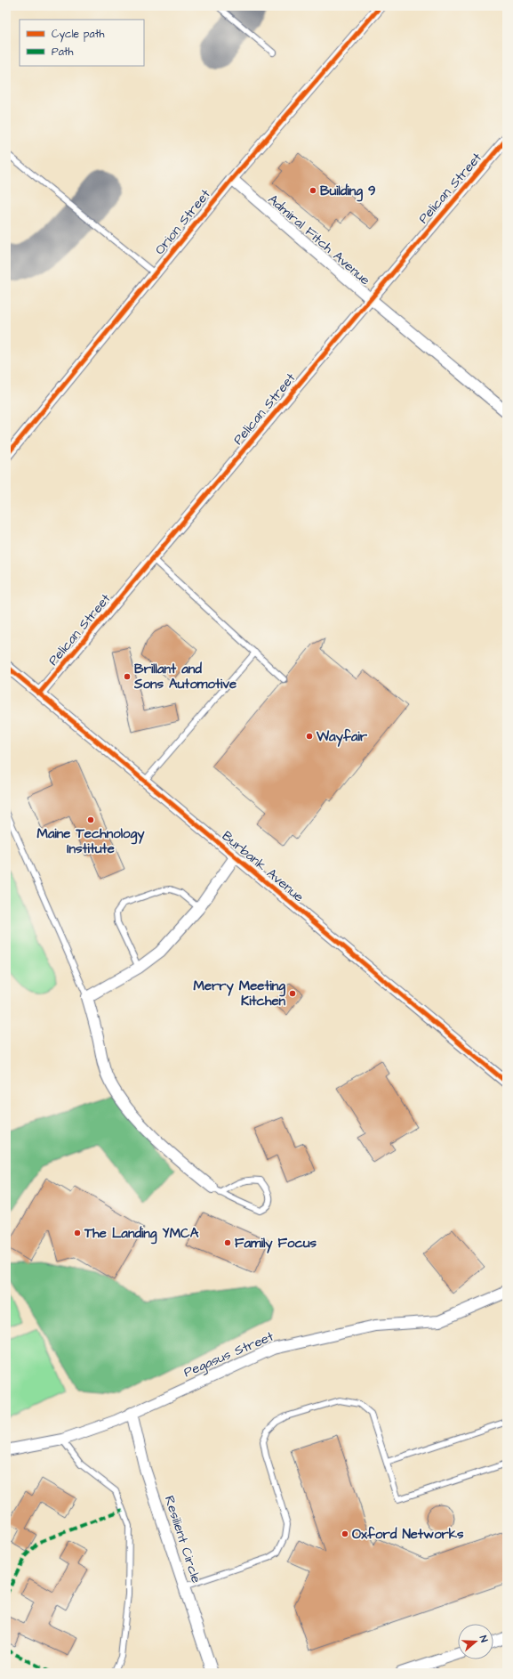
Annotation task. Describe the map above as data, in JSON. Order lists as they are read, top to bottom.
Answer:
{
  "streets": {
    "street": [
      "Pelican Street",
      "Orion Street",
      "Admiral Fitch Avenue",
      "Burbank Avenue",
      "Pegasus Street",
      "Resilient Circle"
    ]
  },
  "crossings": [
    ["Pelican Street", "Admiral Fitch Avenue"],
    ["Pelican Street", "Burbank Avenue"],
    ["Orion Street", "Admiral Fitch Avenue"],
    ["Pegasus Street", "Resilient Circle"]
  ],
  "places": [
    "Building 9",
    "Brillant and Sons Automotive",
    "Wayfair",
    "Maine Technology Institute",
    "Merry Meeting Kitchen",
    "The Landing YMCA",
    "Family Focus",
    "Oxford Networks"
  ],
  "legend": ["Cycle path", "Path"],
  "north": "right"
}
